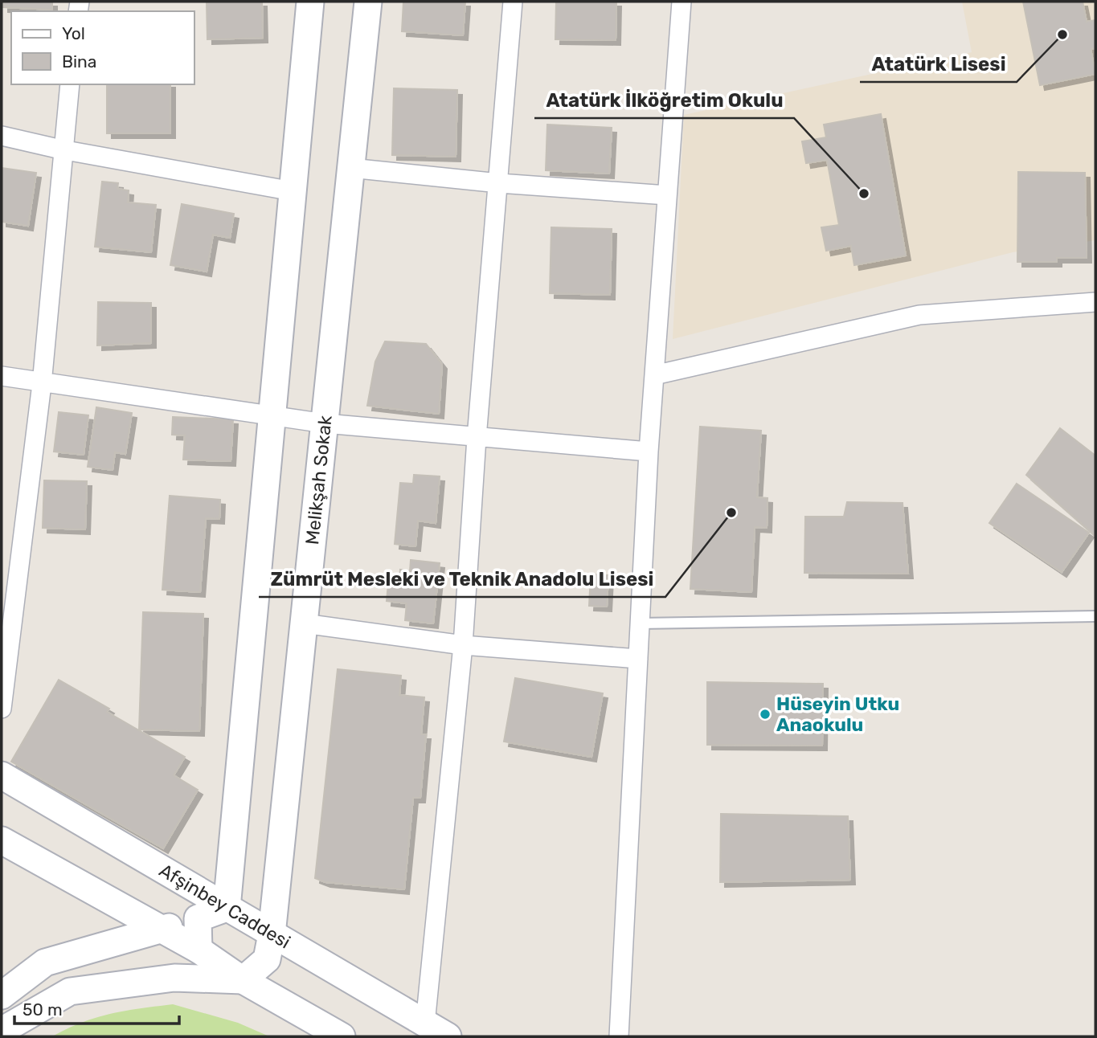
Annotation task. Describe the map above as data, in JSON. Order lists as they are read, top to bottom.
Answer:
{
  "streets": {
    "street": ["Melikşah Sokak", "Afşinbey Caddesi"]
  },
  "crossings": [
    ["Melikşah Sokak", "Afşinbey Caddesi"]
  ],
  "places": [
    "Atatürk Lisesi",
    "Atatürk İlköğretim Okulu",
    "Zümrüt Mesleki ve Teknik Anadolu Lisesi",
    "Hüseyin Utku Anaokulu"
  ],
  "legend": ["Yol", "Bina"],
  "scale_bar": "50 m"
}
